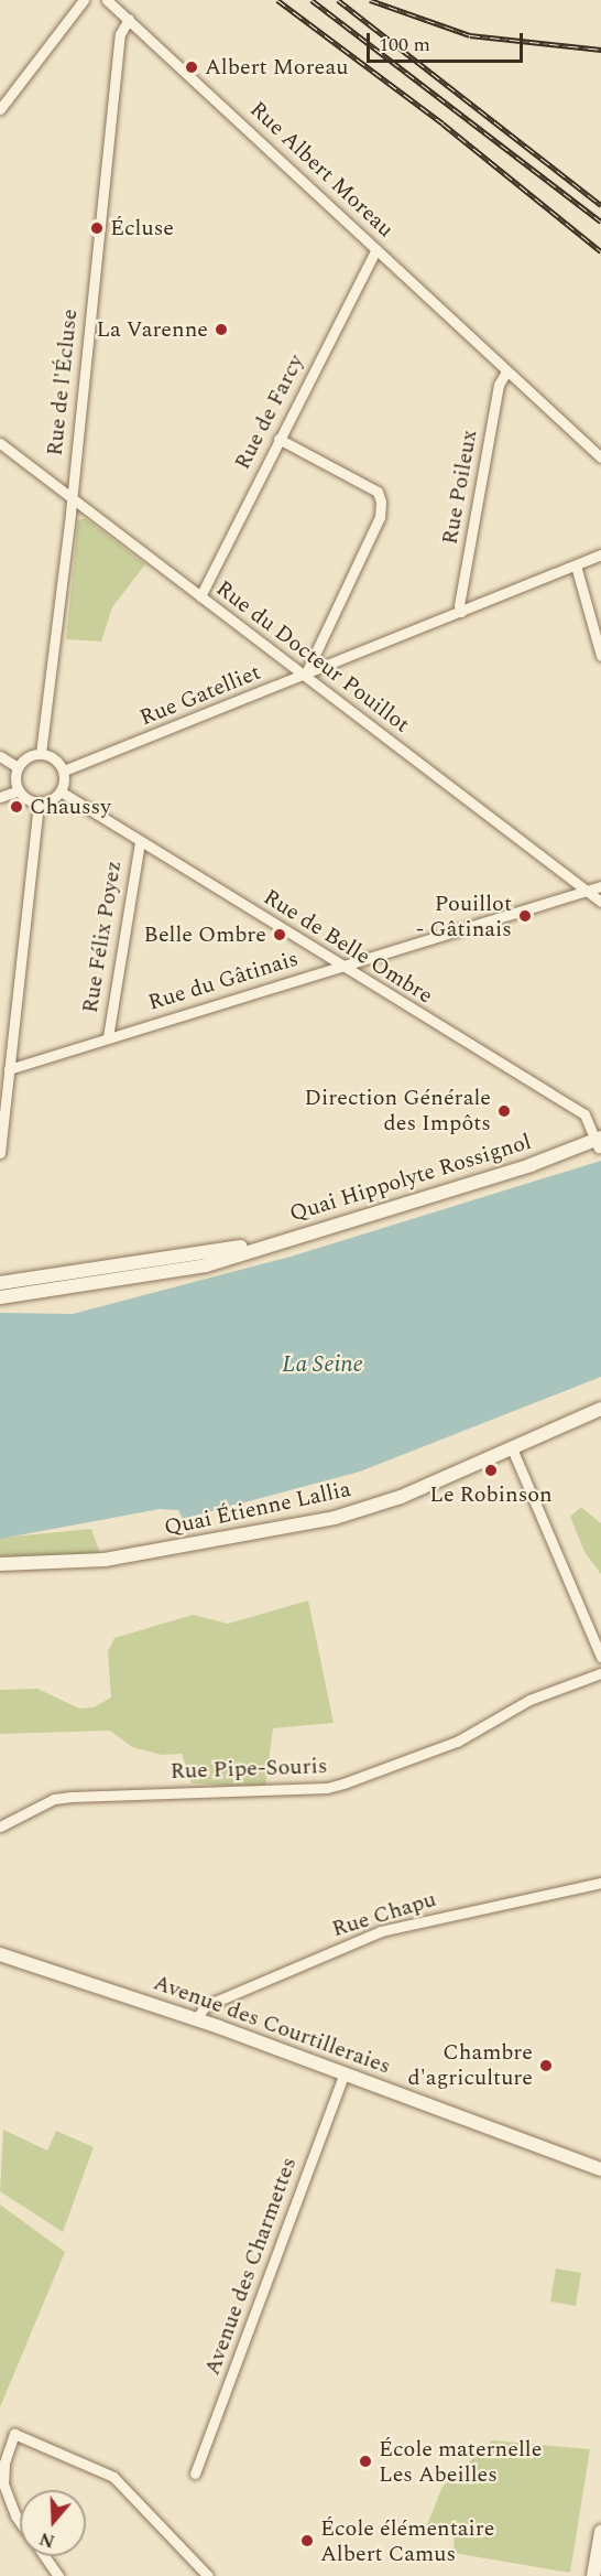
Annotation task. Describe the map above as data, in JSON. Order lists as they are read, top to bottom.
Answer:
{
  "streets": {
    "street": [
      "Rue Albert Moreau",
      "Rue de l'Écluse",
      "Rue de Farcy",
      "Rue Poileux",
      "Rue du Docteur Pouillot",
      "Rue Gatelliet",
      "Rue Félix Poyez",
      "Rue de Belle Ombre",
      "Rue du Gâtinais",
      "Quai Hippolyte Rossignol",
      "Quai Étienne Lallia",
      "Rue Pipe-Souris",
      "Rue Chapu",
      "Avenue des Courtilleraies",
      "Avenue des Charmettes"
    ]
  },
  "crossings": [
    ["Rue Albert Moreau", "Rue de l'Écluse"],
    ["Rue Albert Moreau", "Rue de Farcy"],
    ["Rue Albert Moreau", "Rue Poileux"],
    ["Rue de l'Écluse", "Rue du Docteur Pouillot"],
    ["Rue de l'Écluse", "Rue Gatelliet"],
    ["Rue de l'Écluse", "Rue de Belle Ombre"],
    ["Rue de Farcy", "Rue du Docteur Pouillot"],
    ["Rue Poileux", "Rue Gatelliet"],
    ["Rue du Docteur Pouillot", "Rue Gatelliet"],
    ["Rue du Docteur Pouillot", "Rue du Gâtinais"],
    ["Rue Gatelliet", "Rue de Belle Ombre"],
    ["Rue Félix Poyez", "Rue de Belle Ombre"],
    ["Rue Félix Poyez", "Rue du Gâtinais"],
    ["Rue de Belle Ombre", "Rue du Gâtinais"],
    ["Rue de Belle Ombre", "Quai Hippolyte Rossignol"],
    ["Rue Chapu", "Avenue des Courtilleraies"],
    ["Avenue des Courtilleraies", "Avenue des Charmettes"]
  ],
  "water": ["La Seine"],
  "places": [
    "Albert Moreau",
    "Écluse",
    "La Varenne",
    "Chaussy",
    "Pouillot - Gâtinais",
    "Belle Ombre",
    "Direction Générale des Impôts",
    "Le Robinson",
    "Chambre d'agriculture",
    "École maternelle Les Abeilles",
    "École élémentaire Albert Camus"
  ],
  "scale_bar": "100 m",
  "north": "bottom"
}
